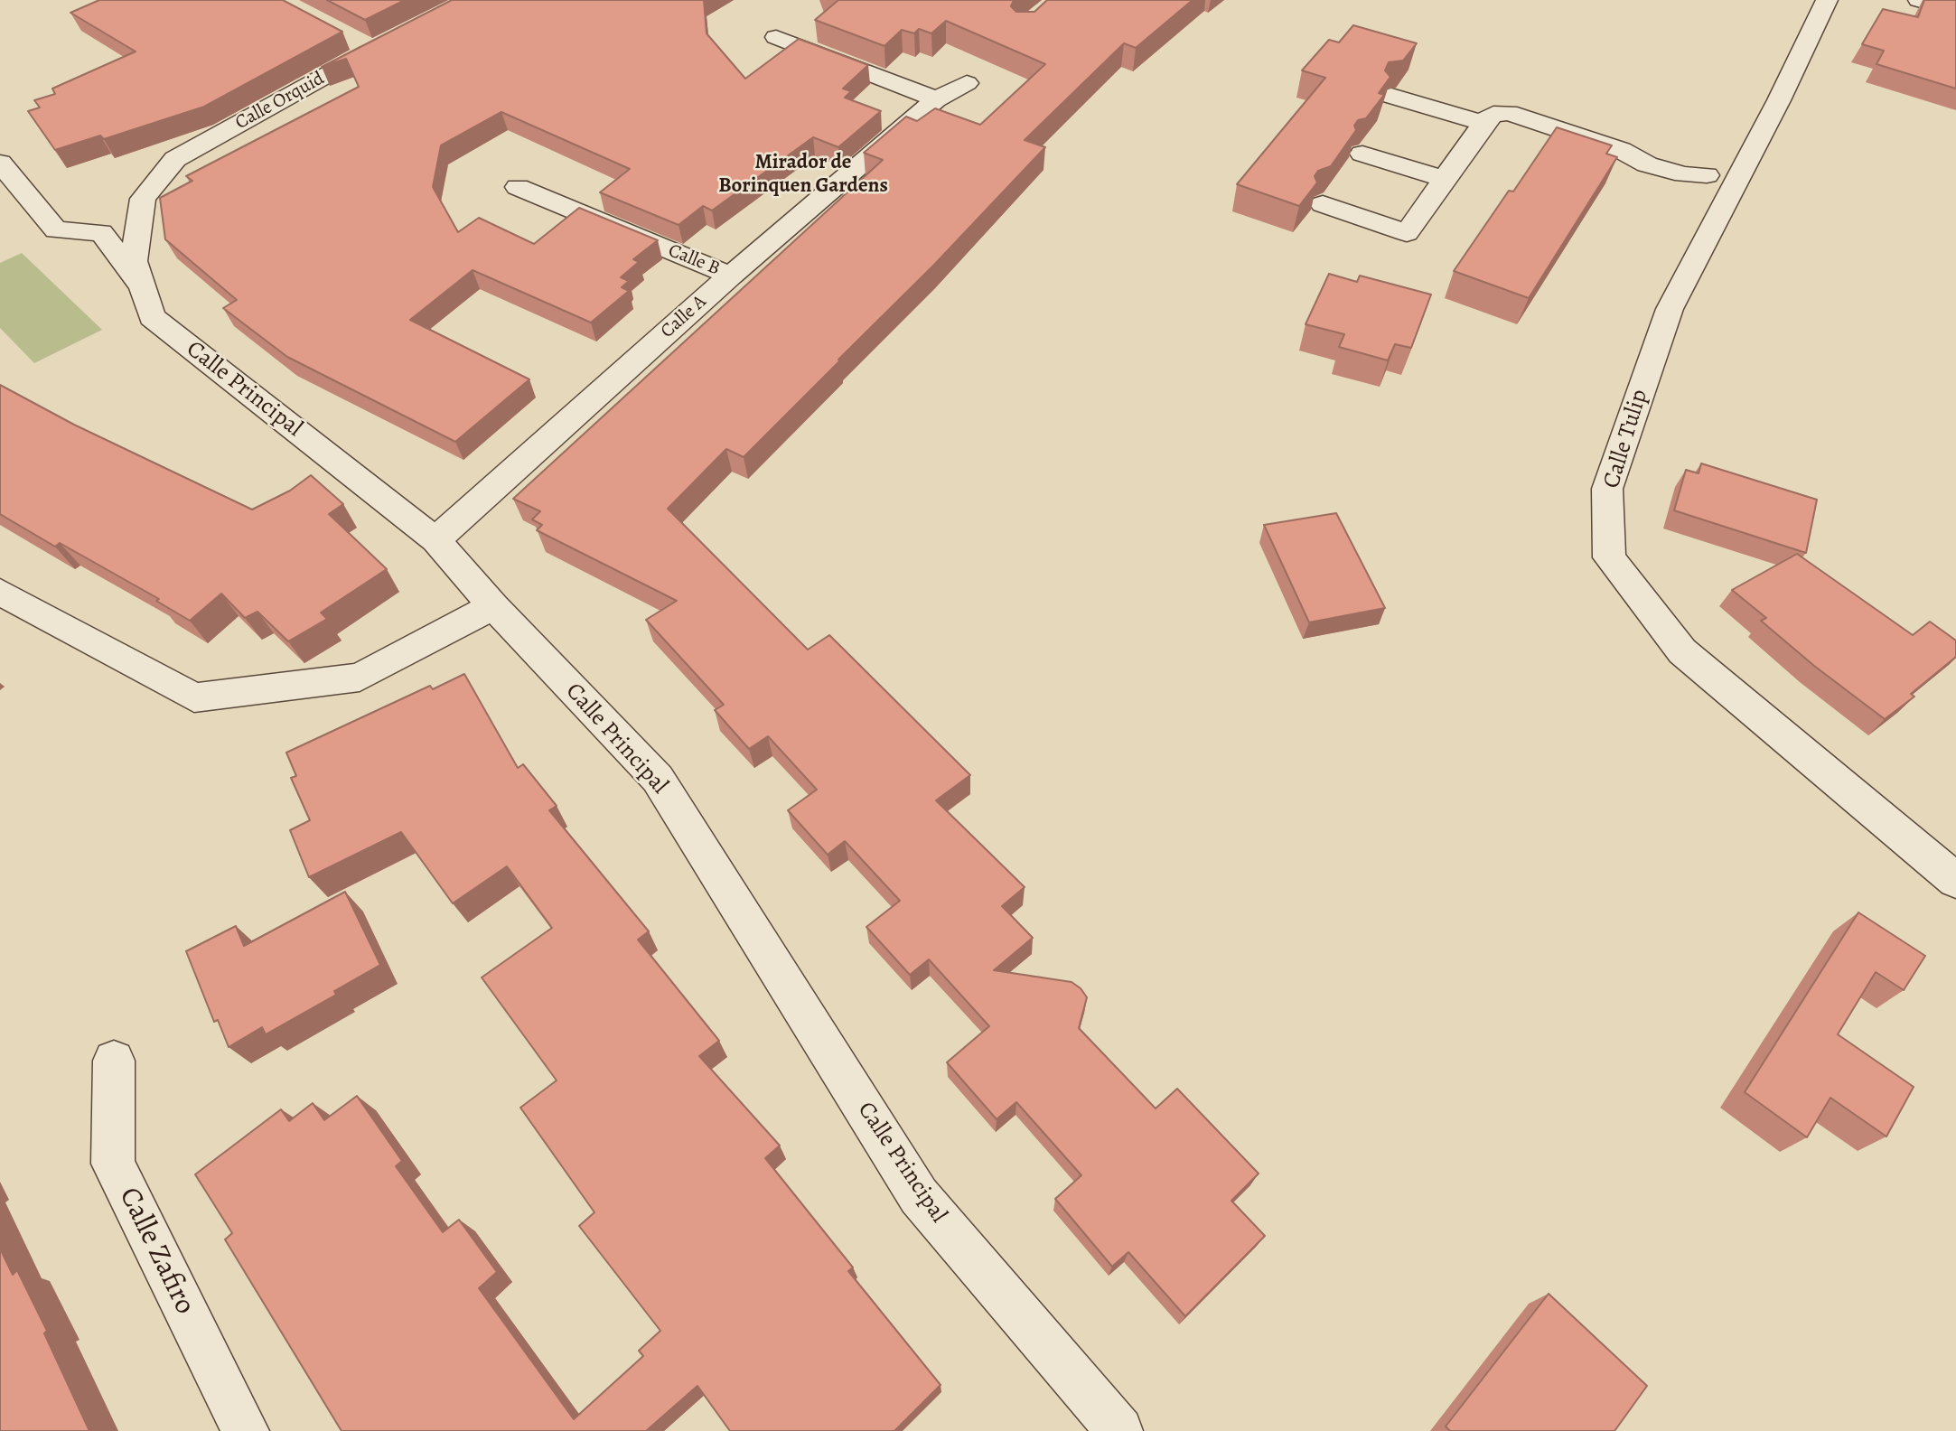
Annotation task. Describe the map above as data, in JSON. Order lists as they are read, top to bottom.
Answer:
{
  "streets": {
    "street": [
      "Calle Orquid",
      "Calle B",
      "Calle A",
      "Calle Principal",
      "Calle Tulip",
      "Calle Zafiro"
    ]
  },
  "crossings": [
    ["Calle Orquid", "Calle Principal"],
    ["Calle B", "Calle A"],
    ["Calle A", "Calle Principal"]
  ],
  "districts": ["Mirador de Borinquen Gardens"]
}
